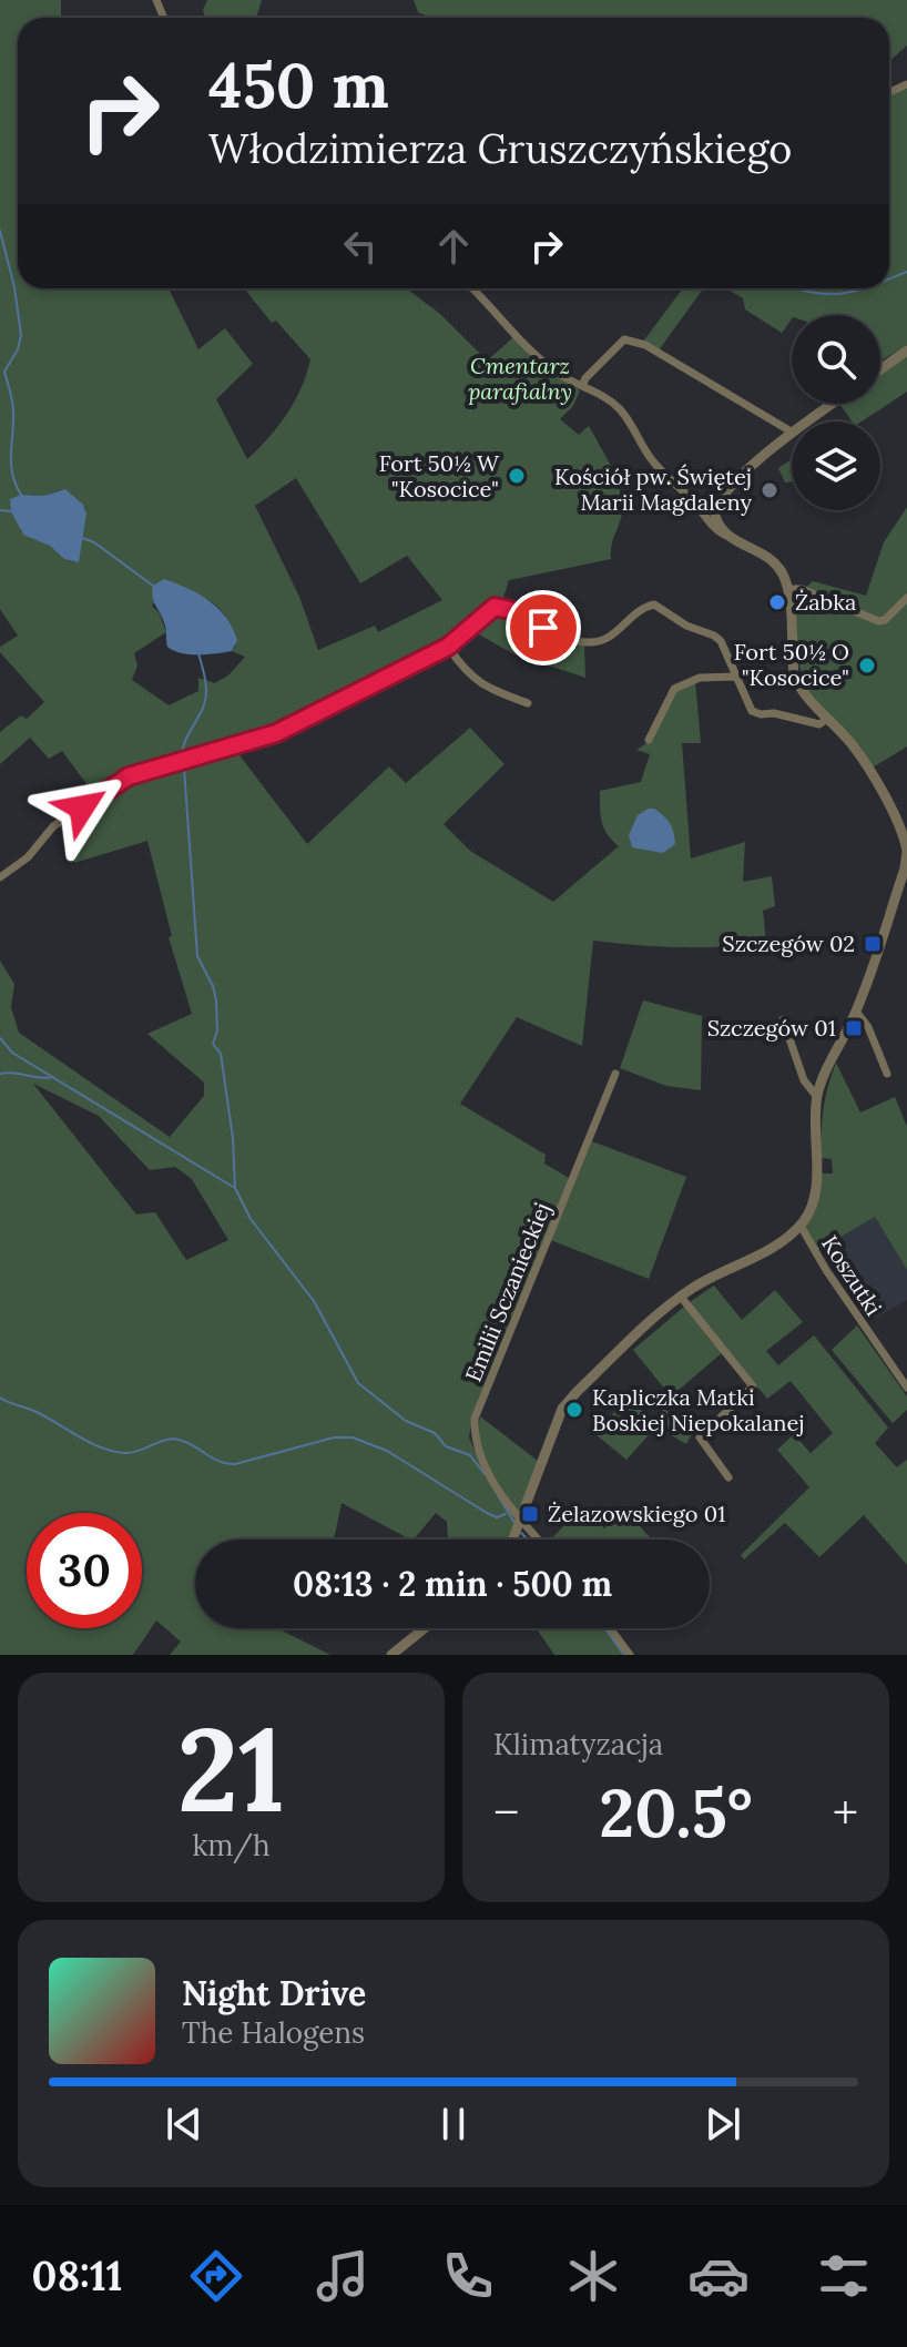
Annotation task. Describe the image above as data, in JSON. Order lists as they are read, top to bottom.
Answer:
{
  "streets": {
    "street": ["Koszutki", "Emilii Sczanieckiej"]
  },
  "parks": ["Cmentarz parafialny"],
  "places": {
    "other": [
      "Fort 50½ W \"Kosocice\"",
      "Kościół pw. Świętej Marii Magdaleny",
      "Żabka",
      "Fort 50½ O \"Kosocice\"",
      "Kapliczka Matki Boskiej Niepokalanej"
    ],
    "transit": ["Szczegów 02", "Szczegów 01", "Żelazowskiego 01"]
  },
  "page": {
    "turn": ["450 m", "Włodzimierza Gruszczyńskiego"],
    "limit": "30",
    "trip": "08:13 · 2 min · 500 m",
    "tile": [
      ["21", "km/h"],
      "Klimatyzacja"
    ],
    "heat": ["−", "20.5°", "+"],
    "song": ["Night Drive", "The Halogens"],
    "tabs": "08:11"
  }
}
